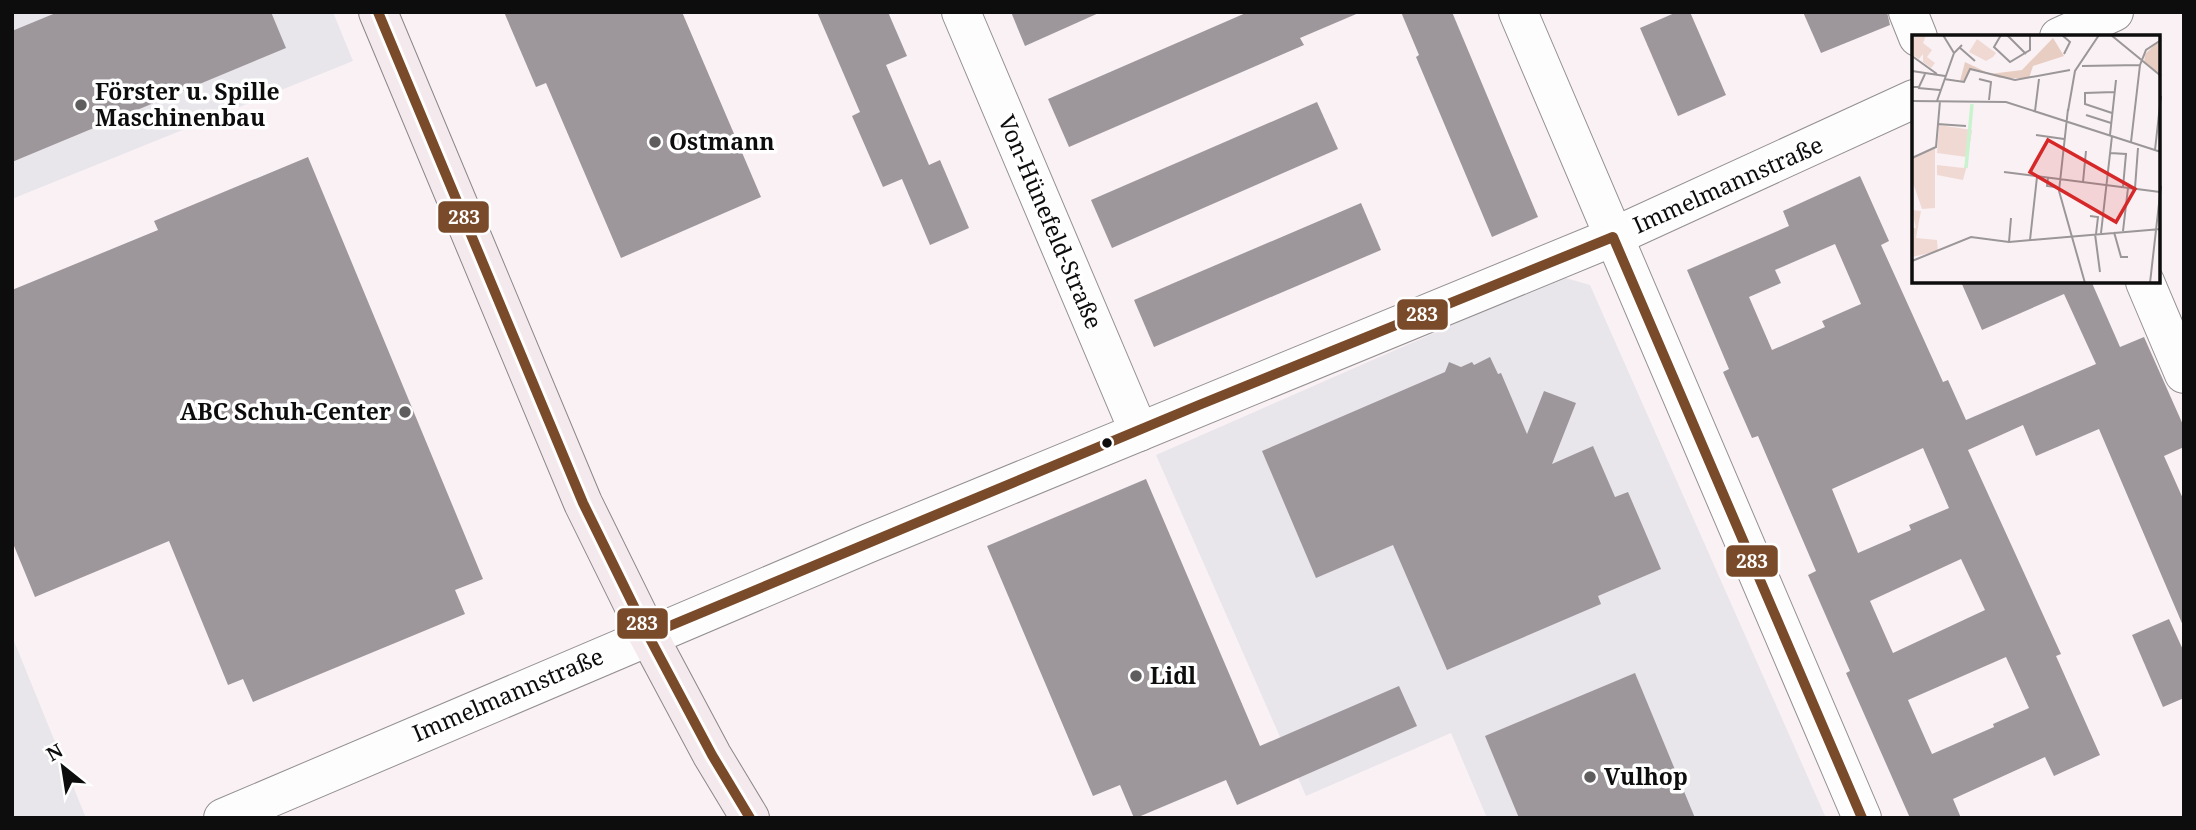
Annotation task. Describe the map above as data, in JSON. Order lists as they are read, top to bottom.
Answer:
{
  "streets": {
    "street": ["Immelmannstraße", "Von-Hünefeld-Straße"]
  },
  "crossings": [
    ["Immelmannstraße", "Von-Hünefeld-Straße"]
  ],
  "places": [
    "Förster u. Spille Maschinenbau",
    "Ostmann",
    "ABC Schuh-Center",
    "Lidl",
    "Vulhop"
  ],
  "lines": ["transit line 283"],
  "north": "top left"
}
